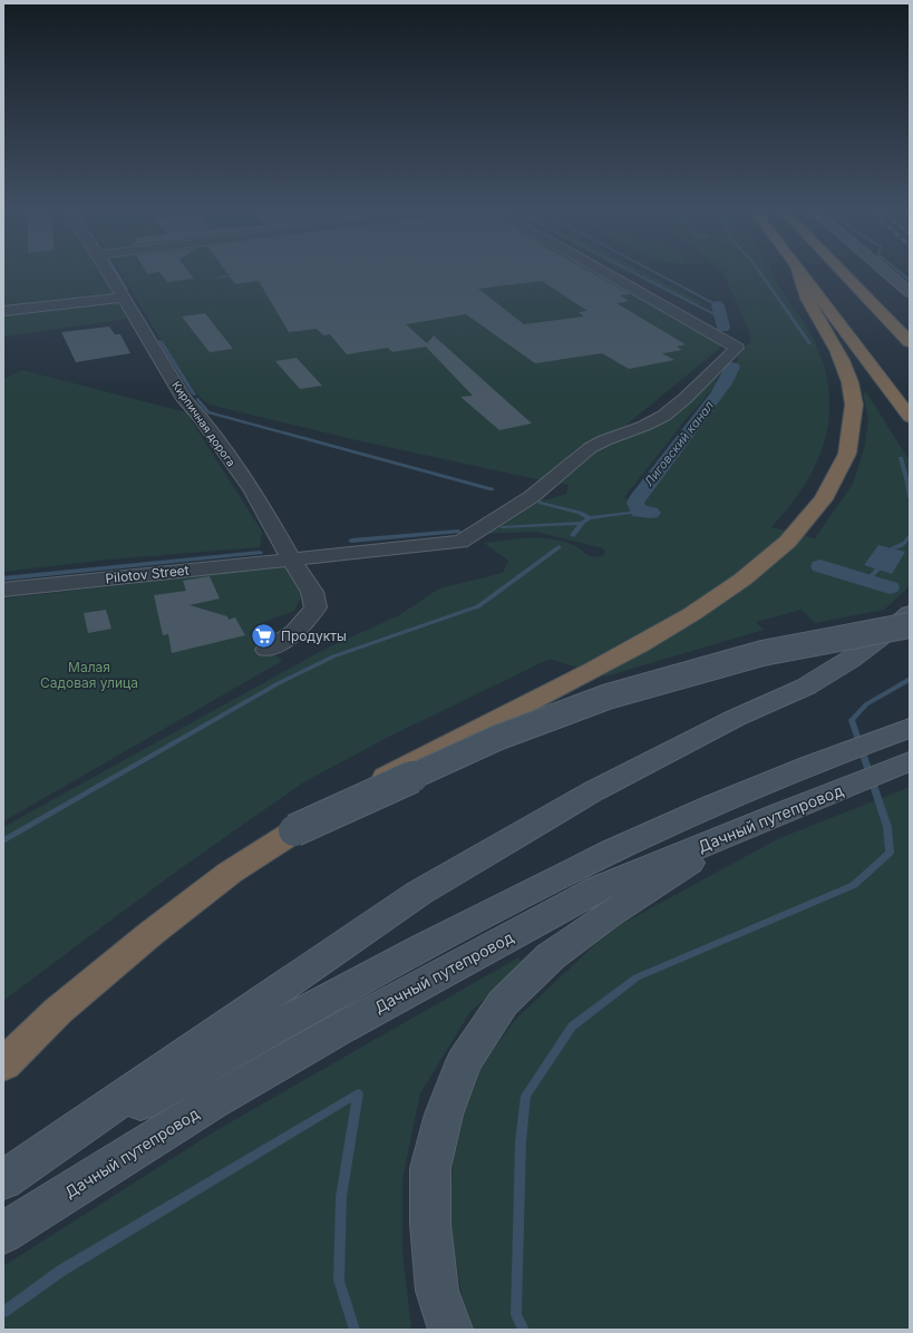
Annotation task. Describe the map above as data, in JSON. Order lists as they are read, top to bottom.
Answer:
{
  "streets": {
    "main road": ["Дачный путепровод"],
    "street": ["Кирпичная дорога", "Pilotov Street"]
  },
  "crossings": [
    ["Кирпичная дорога", "Pilotov Street"]
  ],
  "water": ["Лиговский канал"],
  "parks": ["Малая Садовая улица"],
  "places": {
    "supermarket": ["Продукты"]
  }
}
